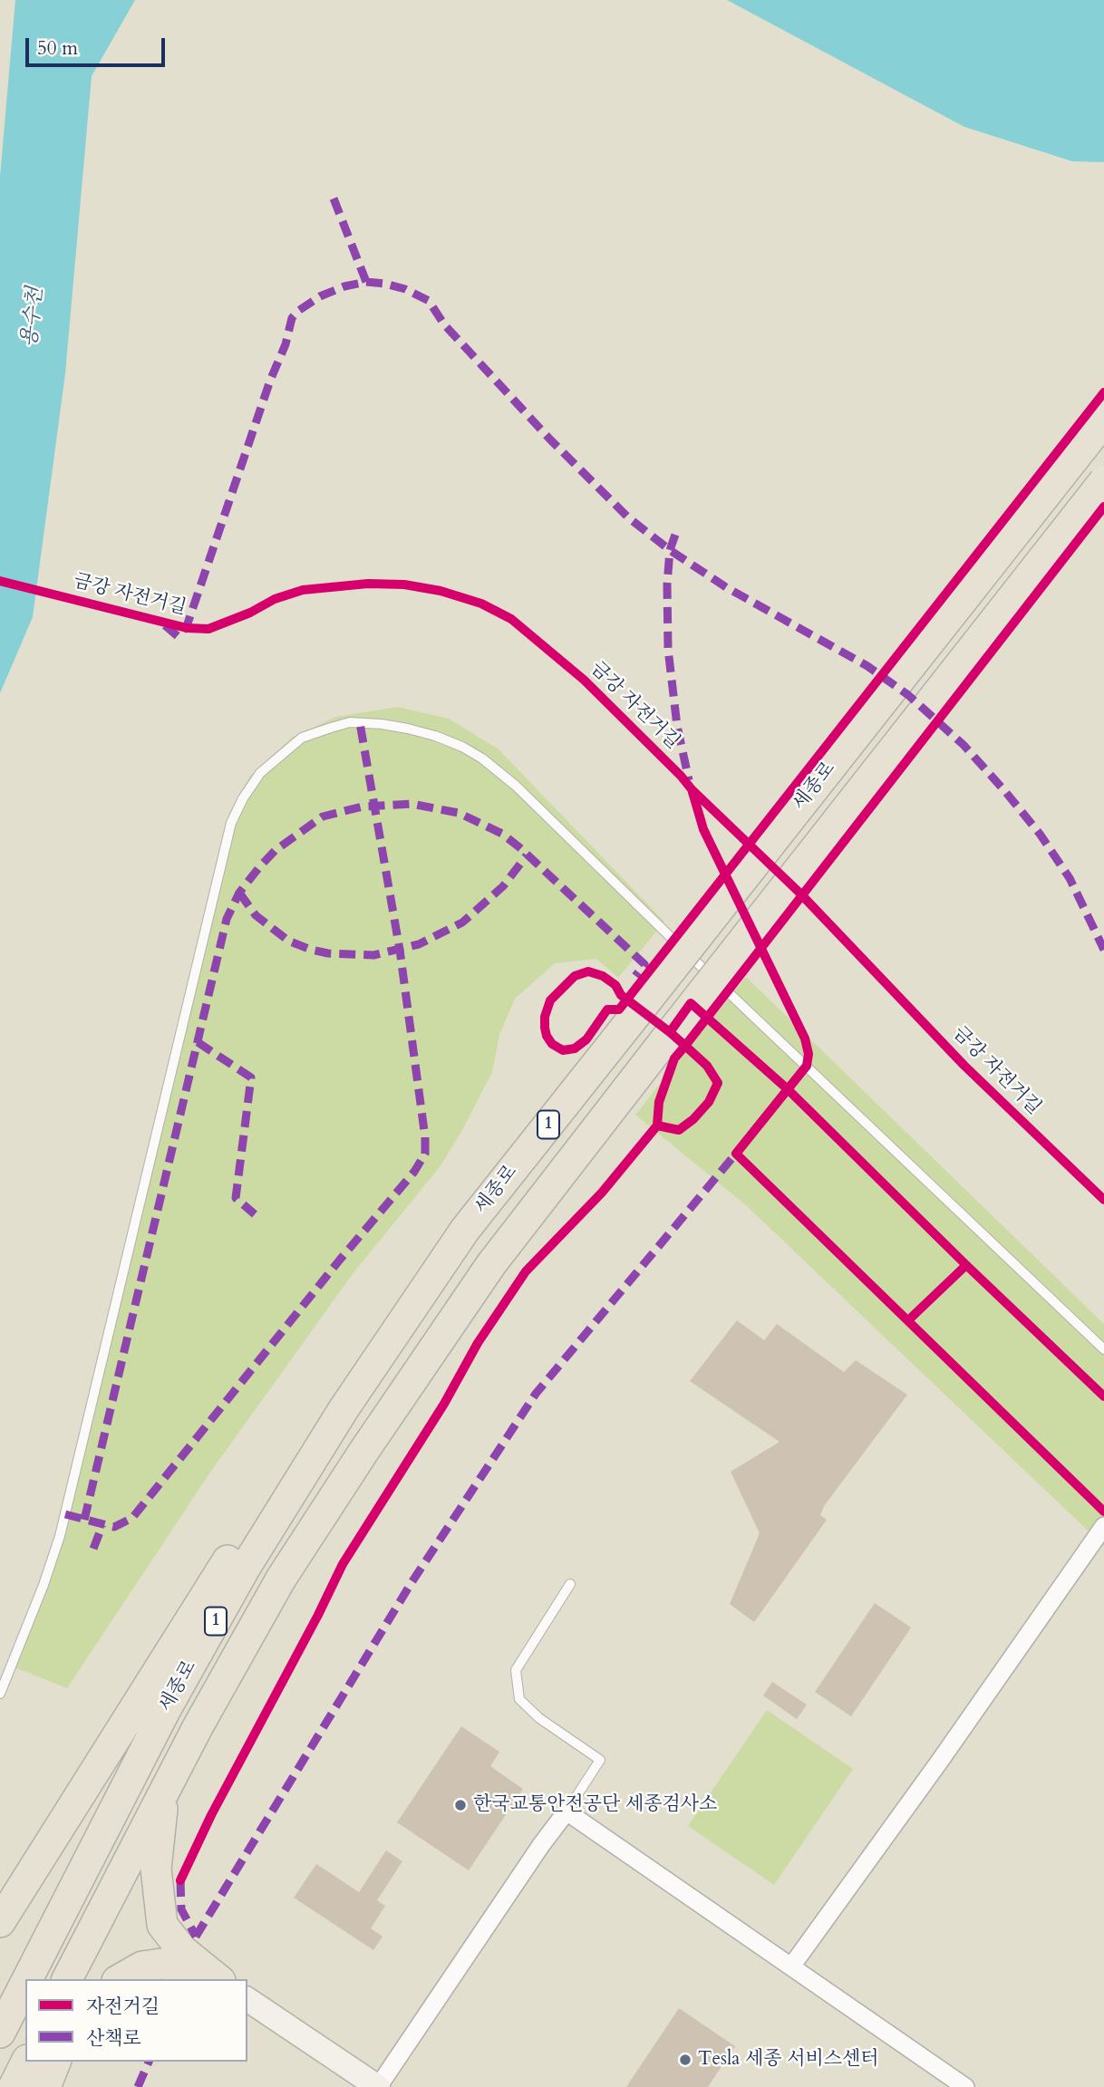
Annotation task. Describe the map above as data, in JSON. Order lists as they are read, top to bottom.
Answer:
{
  "streets": {
    "highway": ["세종로", "1"],
    "cycle path": ["금강 자전거길"]
  },
  "water": ["용수천"],
  "places": ["한국교통안전공단 세종검사소", "Tesla 세종 서비스센터"],
  "legend": ["자전거길", "산책로"],
  "scale_bar": "50 m"
}
